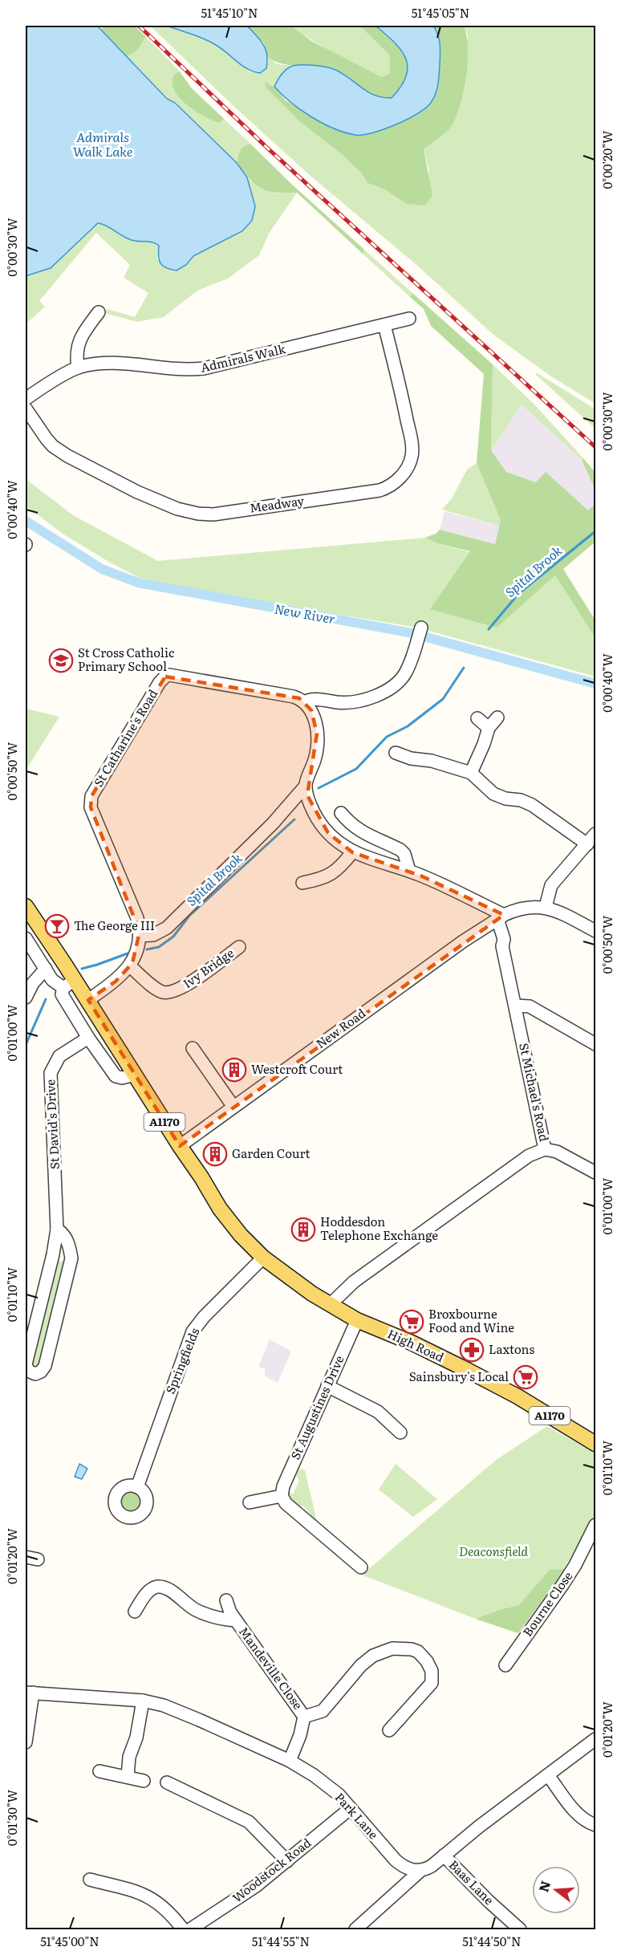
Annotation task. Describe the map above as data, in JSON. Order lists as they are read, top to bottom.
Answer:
{
  "streets": {
    "main road": ["A1170", "High Road"],
    "street": [
      "Admirals Walk",
      "Meadway",
      "St Catharine's Road",
      "Ivy Bridge",
      "New Road",
      "St Michael's Road",
      "St David's Drive",
      "Springfields",
      "St Augustines Drive",
      "Bourne Close",
      "Mandeville Close",
      "Park Lane",
      "Woodstock Road",
      "Baas Lane"
    ]
  },
  "crossings": [
    ["Admirals Walk", "Meadway"],
    ["St Catharine's Road", "Ivy Bridge"],
    ["St Catharine's Road", "A1170"],
    ["New Road", "St Michael's Road"],
    ["New Road", "A1170"],
    ["St Michael's Road", "High Road"],
    ["A1170", "High Road"],
    ["A1170", "Springfields"],
    ["High Road", "Springfields"],
    ["High Road", "St Augustines Drive"],
    ["Park Lane", "Woodstock Road"]
  ],
  "water": ["Admirals Walk Lake", "Spital Brook", "New River"],
  "parks": ["Deaconsfield"],
  "places": {
    "school or university": ["St Cross Catholic Primary School"],
    "bar": ["The George III"],
    "building": ["Westcroft Court", "Garden Court", "Hoddesdon Telephone Exchange"],
    "supermarket": ["Broxbourne Food and Wine", "Sainsbury's Local"],
    "pharmacy": ["Laxtons"]
  },
  "north": "left",
  "coordinates": [
    "51°45'10\"N",
    "51°45'05\"N",
    "0°00'20\"W",
    "0°00'30\"W",
    "0°00'40\"W",
    "0°00'50\"W",
    "0°01'00\"W",
    "0°01'10\"W",
    "0°01'20\"W",
    "0°01'30\"W",
    "51°45'00\"N",
    "51°44'55\"N",
    "51°44'50\"N"
  ]
}
